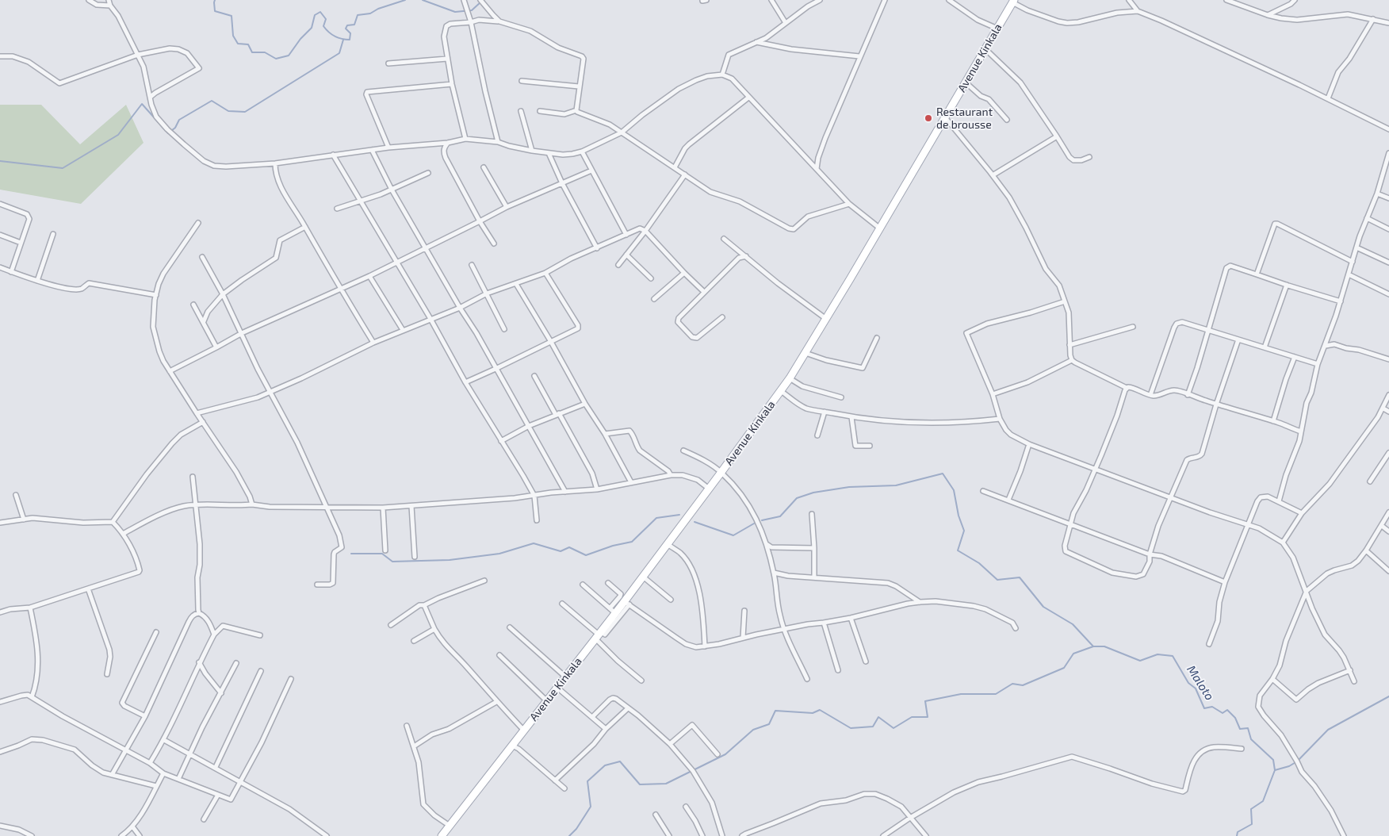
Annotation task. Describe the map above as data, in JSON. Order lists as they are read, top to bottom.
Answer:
{
  "streets": {
    "main road": ["Avenue Kinkala"]
  },
  "water": ["Maloto"],
  "places": ["Restaurant de brousse"]
}
